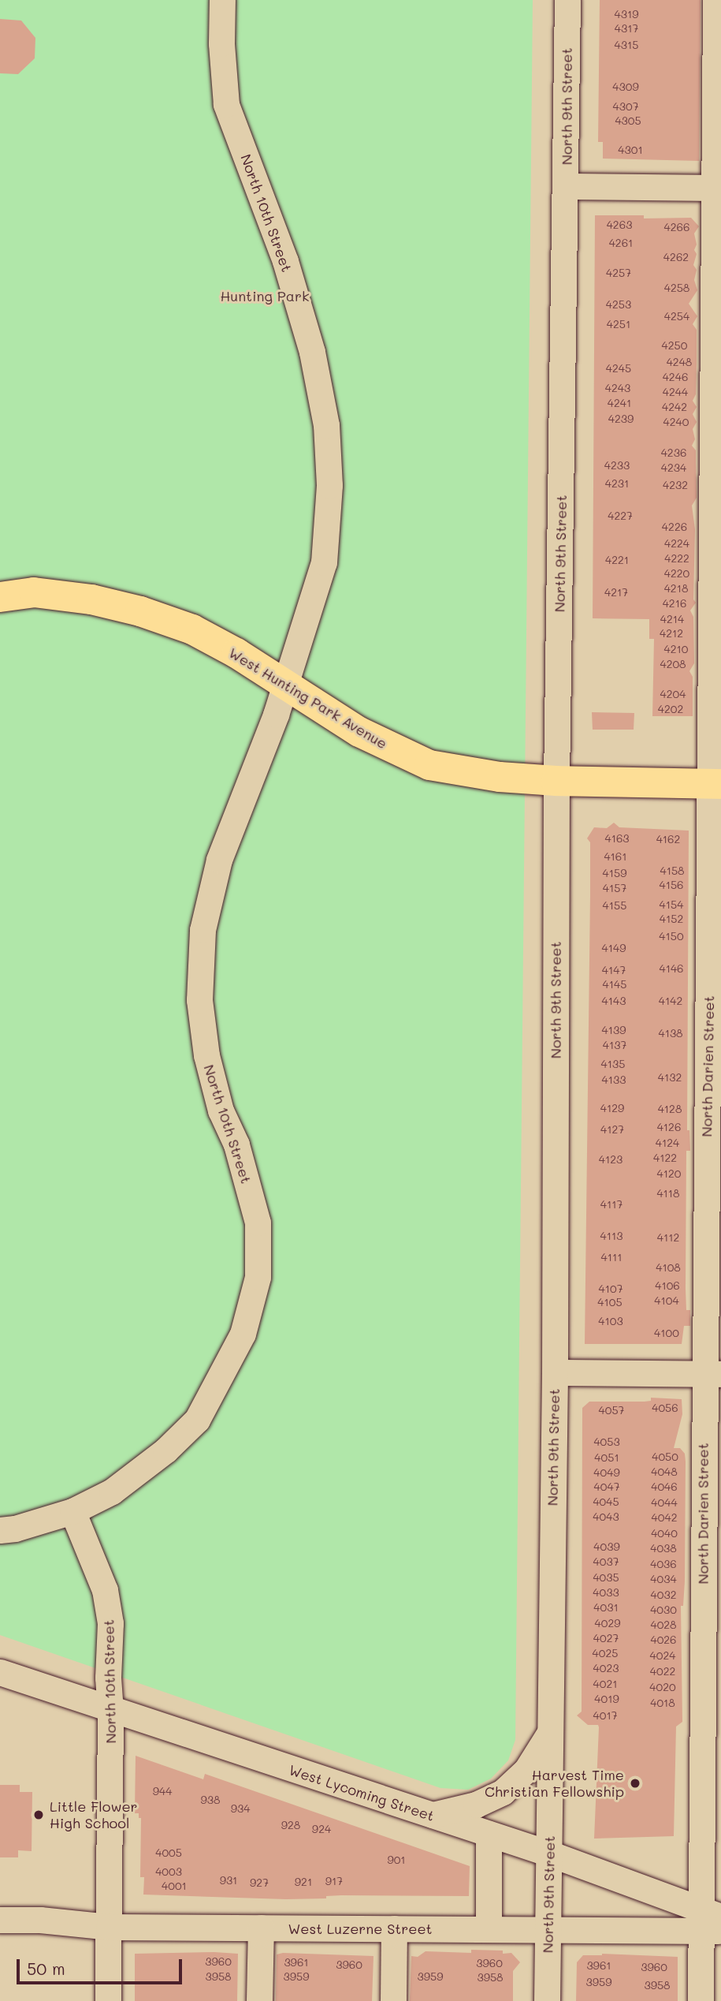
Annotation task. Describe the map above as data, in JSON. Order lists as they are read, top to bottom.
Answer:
{
  "streets": {
    "main road": ["West Hunting Park Avenue"],
    "street": [
      "North 9th Street",
      "North 10th Street",
      "North Darien Street",
      "West Lycoming Street",
      "West Luzerne Street"
    ]
  },
  "crossings": [
    ["North 9th Street", "West Hunting Park Avenue"],
    ["North 9th Street", "West Lycoming Street"],
    ["North 9th Street", "West Luzerne Street"],
    ["North 10th Street", "West Hunting Park Avenue"],
    ["North 10th Street", "West Lycoming Street"],
    ["North 10th Street", "West Luzerne Street"],
    ["West Hunting Park Avenue", "North Darien Street"],
    ["North Darien Street", "West Lycoming Street"],
    ["North Darien Street", "West Luzerne Street"],
    ["West Lycoming Street", "West Luzerne Street"]
  ],
  "parks": ["Hunting Park"],
  "places": ["Harvest Time Christian Fellowship", "Little Flower High School"],
  "house_numbers": [
    "4319",
    "4317",
    "4315",
    "4309",
    "4307",
    "4305",
    "4301",
    "4263",
    "4266",
    "4261",
    "4262",
    "4257",
    "4258",
    "4253",
    "4254",
    "4251",
    "4250",
    "4248",
    "4245",
    "4246",
    "4243",
    "4244",
    "4241",
    "4242",
    "4239",
    "4240",
    "4236",
    "4233",
    "4234",
    "4231",
    "4232",
    "4227",
    "4226",
    "4224",
    "4222",
    "4221",
    "4220",
    "4218",
    "4217",
    "4216",
    "4214",
    "4212",
    "4210",
    "4208",
    "4204",
    "4202",
    "4163",
    "4162",
    "4161",
    "4158",
    "4159",
    "4156",
    "4157",
    "4154",
    "4155",
    "4152",
    "4150",
    "4149",
    "4146",
    "4147",
    "4145",
    "4143",
    "4142",
    "4139",
    "4138",
    "4137",
    "4135",
    "4132",
    "4133",
    "4129",
    "4128",
    "4126",
    "4127",
    "4124",
    "4122",
    "4123",
    "4120",
    "4118",
    "4117",
    "4113",
    "4112",
    "4111",
    "4108",
    "4106",
    "4107",
    "4104",
    "4105",
    "4103",
    "4100",
    "4056",
    "4057",
    "4053",
    "4050",
    "4051",
    "4048",
    "4049",
    "4047",
    "4046",
    "4045",
    "4044",
    "4043",
    "4042",
    "4040",
    "4039",
    "4038",
    "4037",
    "4036",
    "4035",
    "4034",
    "4033",
    "4032",
    "4031",
    "4030",
    "4029",
    "4028",
    "4027",
    "4026",
    "4025",
    "4024",
    "4023",
    "4022",
    "4021",
    "4020",
    "4019",
    "4018",
    "4017",
    "944",
    "938",
    "934",
    "928",
    "924",
    "4005",
    "901",
    "4003",
    "931",
    "917",
    "921",
    "927",
    "4001",
    "3960",
    "3961",
    "3960",
    "3960",
    "3961",
    "3960",
    "3958",
    "3959",
    "3959",
    "3958",
    "3959",
    "3958"
  ],
  "scale_bar": "50 m"
}
